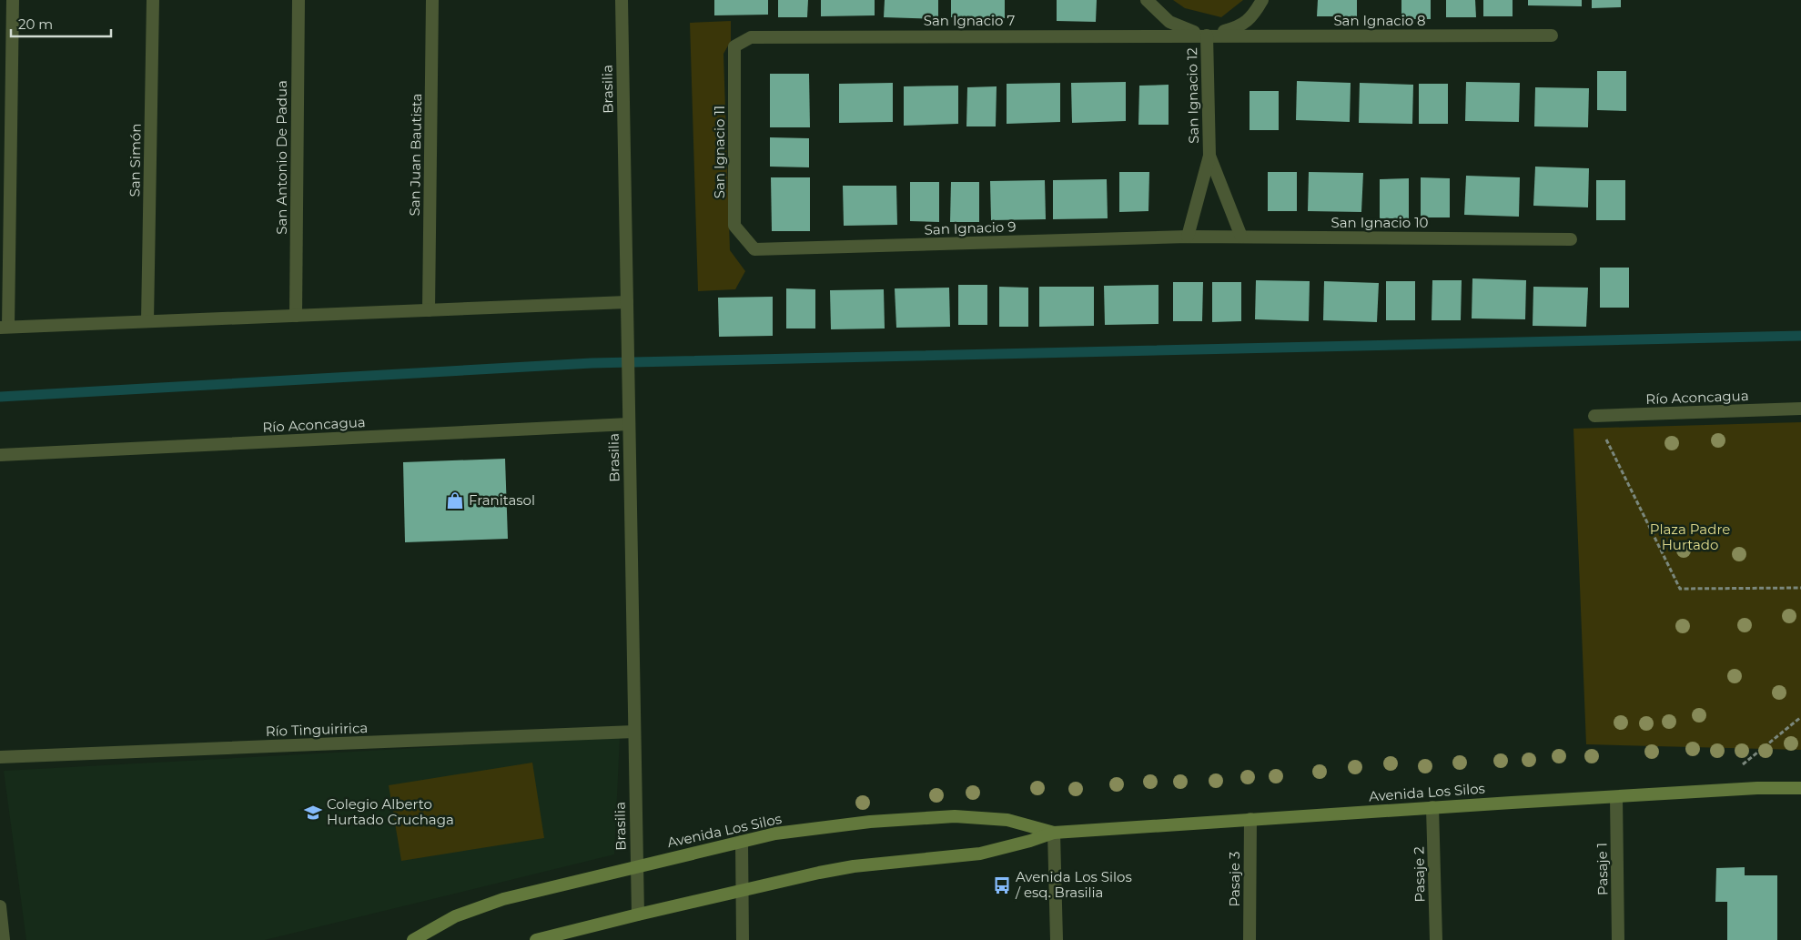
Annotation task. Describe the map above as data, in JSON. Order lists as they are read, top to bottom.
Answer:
{
  "streets": {
    "main road": ["Avenida Los Silos"],
    "street": [
      "San Ignacio 7",
      "San Ignacio 8",
      "Brasilia",
      "San Ignacio 12",
      "San Ignacio 11",
      "San Juan Bautista",
      "San Antonio De Padua",
      "San Simón",
      "San Ignacio 10",
      "San Ignacio 9",
      "Río Aconcagua",
      "Río Tinguiririca",
      "Pasaje 1",
      "Pasaje 2",
      "Pasaje 3"
    ]
  },
  "crossings": [
    ["San Ignacio 7", "San Ignacio 8"],
    ["San Ignacio 7", "San Ignacio 12"],
    ["San Ignacio 7", "San Ignacio 11"],
    ["San Ignacio 8", "San Ignacio 12"],
    ["Brasilia", "Río Aconcagua"],
    ["Brasilia", "Río Tinguiririca"],
    ["Brasilia", "Avenida Los Silos"],
    ["San Ignacio 12", "San Ignacio 10"],
    ["San Ignacio 12", "San Ignacio 9"],
    ["San Ignacio 11", "San Ignacio 9"],
    ["San Ignacio 10", "San Ignacio 9"],
    ["Avenida Los Silos", "Pasaje 1"],
    ["Avenida Los Silos", "Pasaje 2"],
    ["Avenida Los Silos", "Pasaje 3"]
  ],
  "parks": ["Plaza Padre Hurtado"],
  "places": {
    "shop": ["Franitasol"],
    "school or university": ["Colegio Alberto Hurtado Cruchaga"],
    "bus stop": ["Avenida Los Silos / esq. Brasilia"]
  },
  "scale_bar": "20 m"
}
